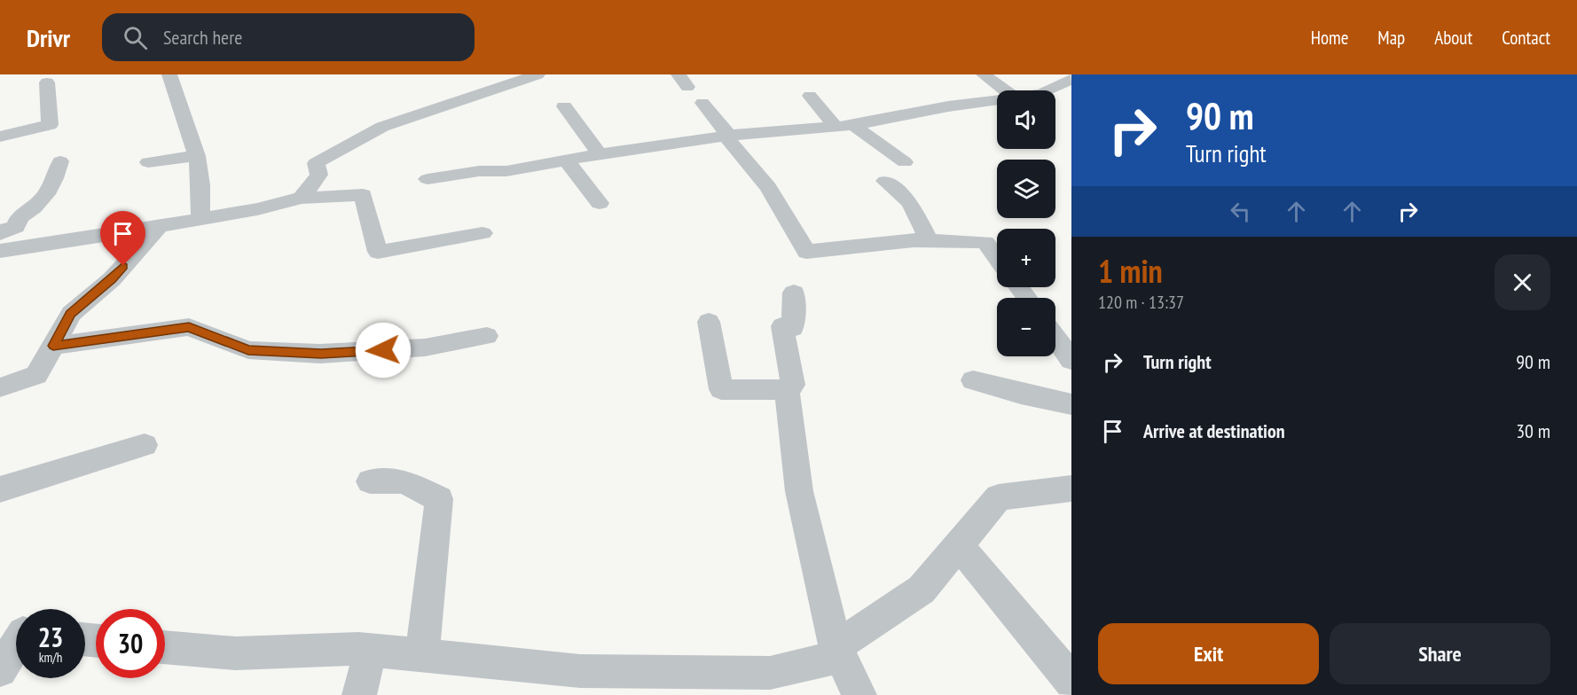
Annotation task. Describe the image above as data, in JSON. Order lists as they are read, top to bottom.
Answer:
{
  "page": {
    "header": "Drivr",
    "search": "Search here",
    "nav": [
      "Home",
      "Map",
      "About",
      "Contact"
    ],
    "turn": ["90 m", "Turn right"],
    "map_buttons": ["+", "−"],
    "heading": ["1 min", "120 m · 13:37"],
    "list": [
      {
        "name": "Turn right",
        "value": "90 m"
      },
      {
        "name": "Arrive at destination",
        "value": "30 m"
      }
    ],
    "speed": "23 km/h",
    "limit": "30",
    "buttons": ["Exit", "Share"]
  }
}
